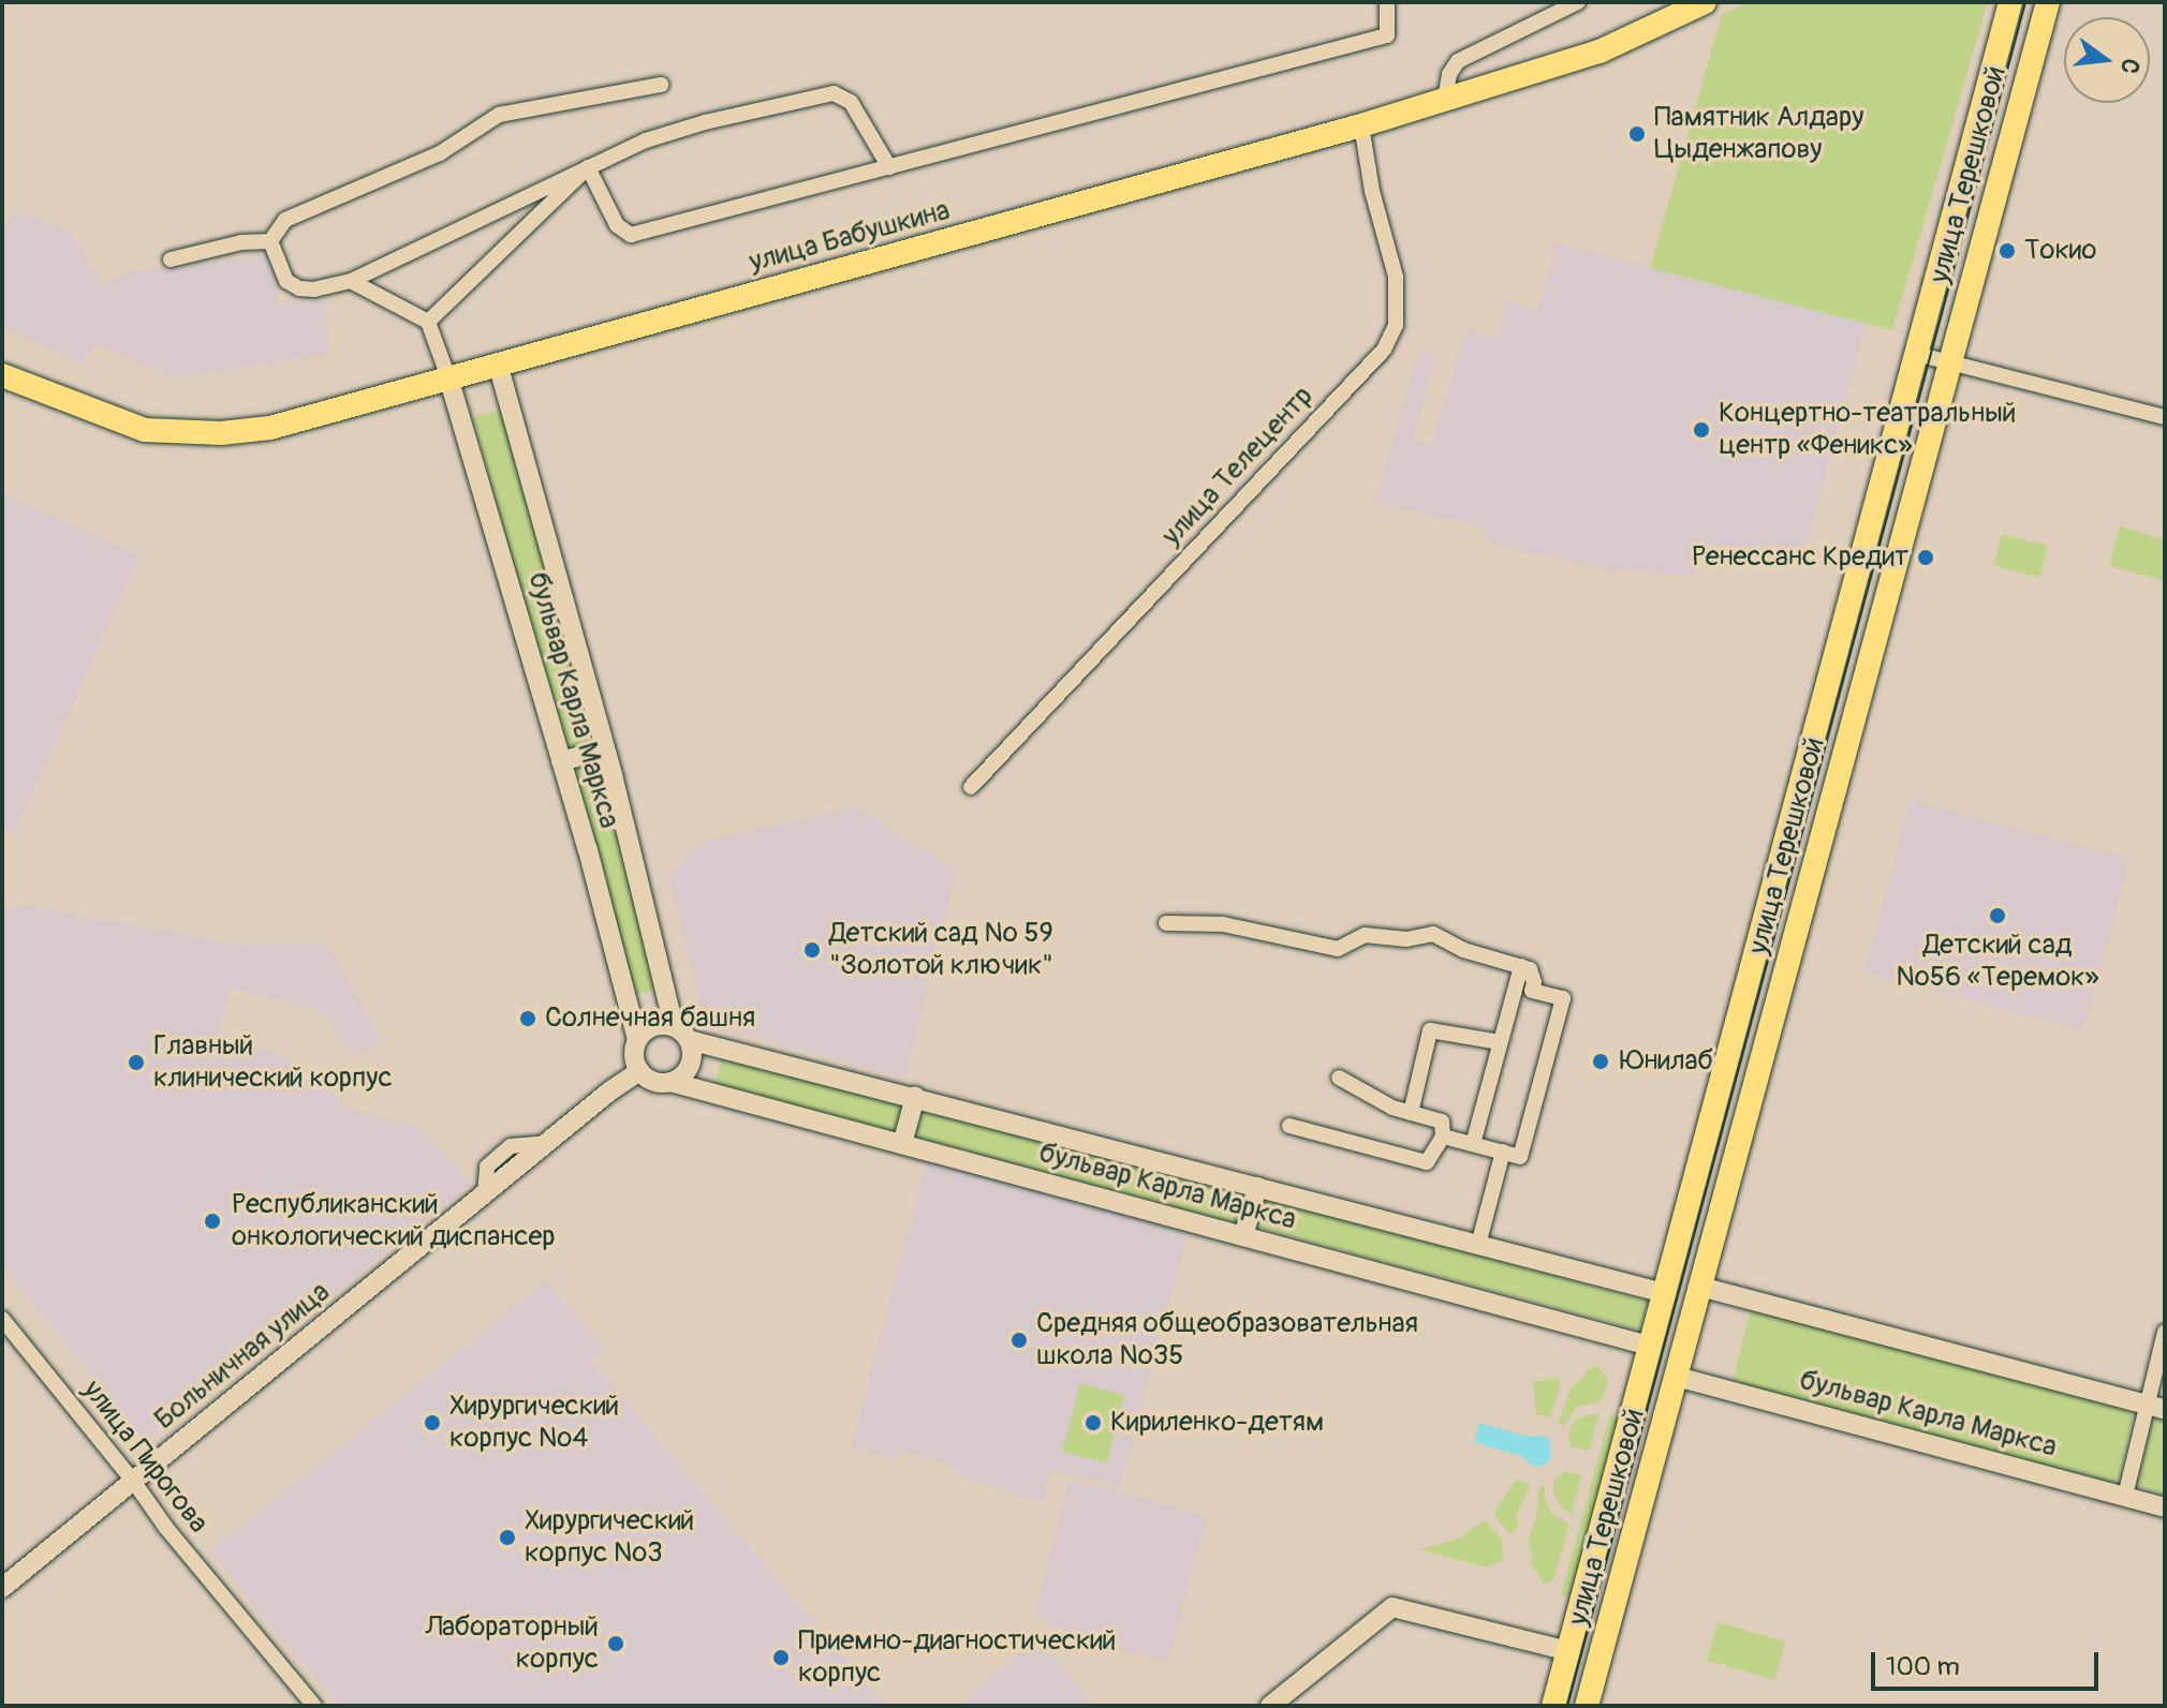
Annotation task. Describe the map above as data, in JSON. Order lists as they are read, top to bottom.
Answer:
{
  "streets": {
    "main road": ["улица Терешковой", "улица Бабушкина"],
    "street": [
      "улица Телецентр",
      "бульвар Карла Маркса",
      "Больничная улица",
      "улица Пирогова"
    ]
  },
  "crossings": [
    ["улица Терешковой", "бульвар Карла Маркса"],
    ["улица Бабушкина", "улица Телецентр"],
    ["улица Бабушкина", "бульвар Карла Маркса"],
    ["бульвар Карла Маркса", "Больничная улица"],
    ["Больничная улица", "улица Пирогова"]
  ],
  "places": [
    "Памятник Алдару Цыденжапову",
    "Токио",
    "Концертно-театральный центр «Феникс»",
    "Ренессанс Кредит",
    "Детский сад №56 «Теремок»",
    "Детский сад № 59 \"Золотой ключик\"",
    "Солнечная башня",
    "Юнилаб",
    "Главный клинический корпус",
    "Республиканский онкологический диспансер",
    "Средняя общеобразовательная школа №35",
    "Хирургический корпус №4",
    "Кириленко-детям",
    "Хирургический корпус №3",
    "Лабораторный корпус",
    "Приемно-диагностический корпус"
  ],
  "scale_bar": "100 m",
  "north": "right"
}
